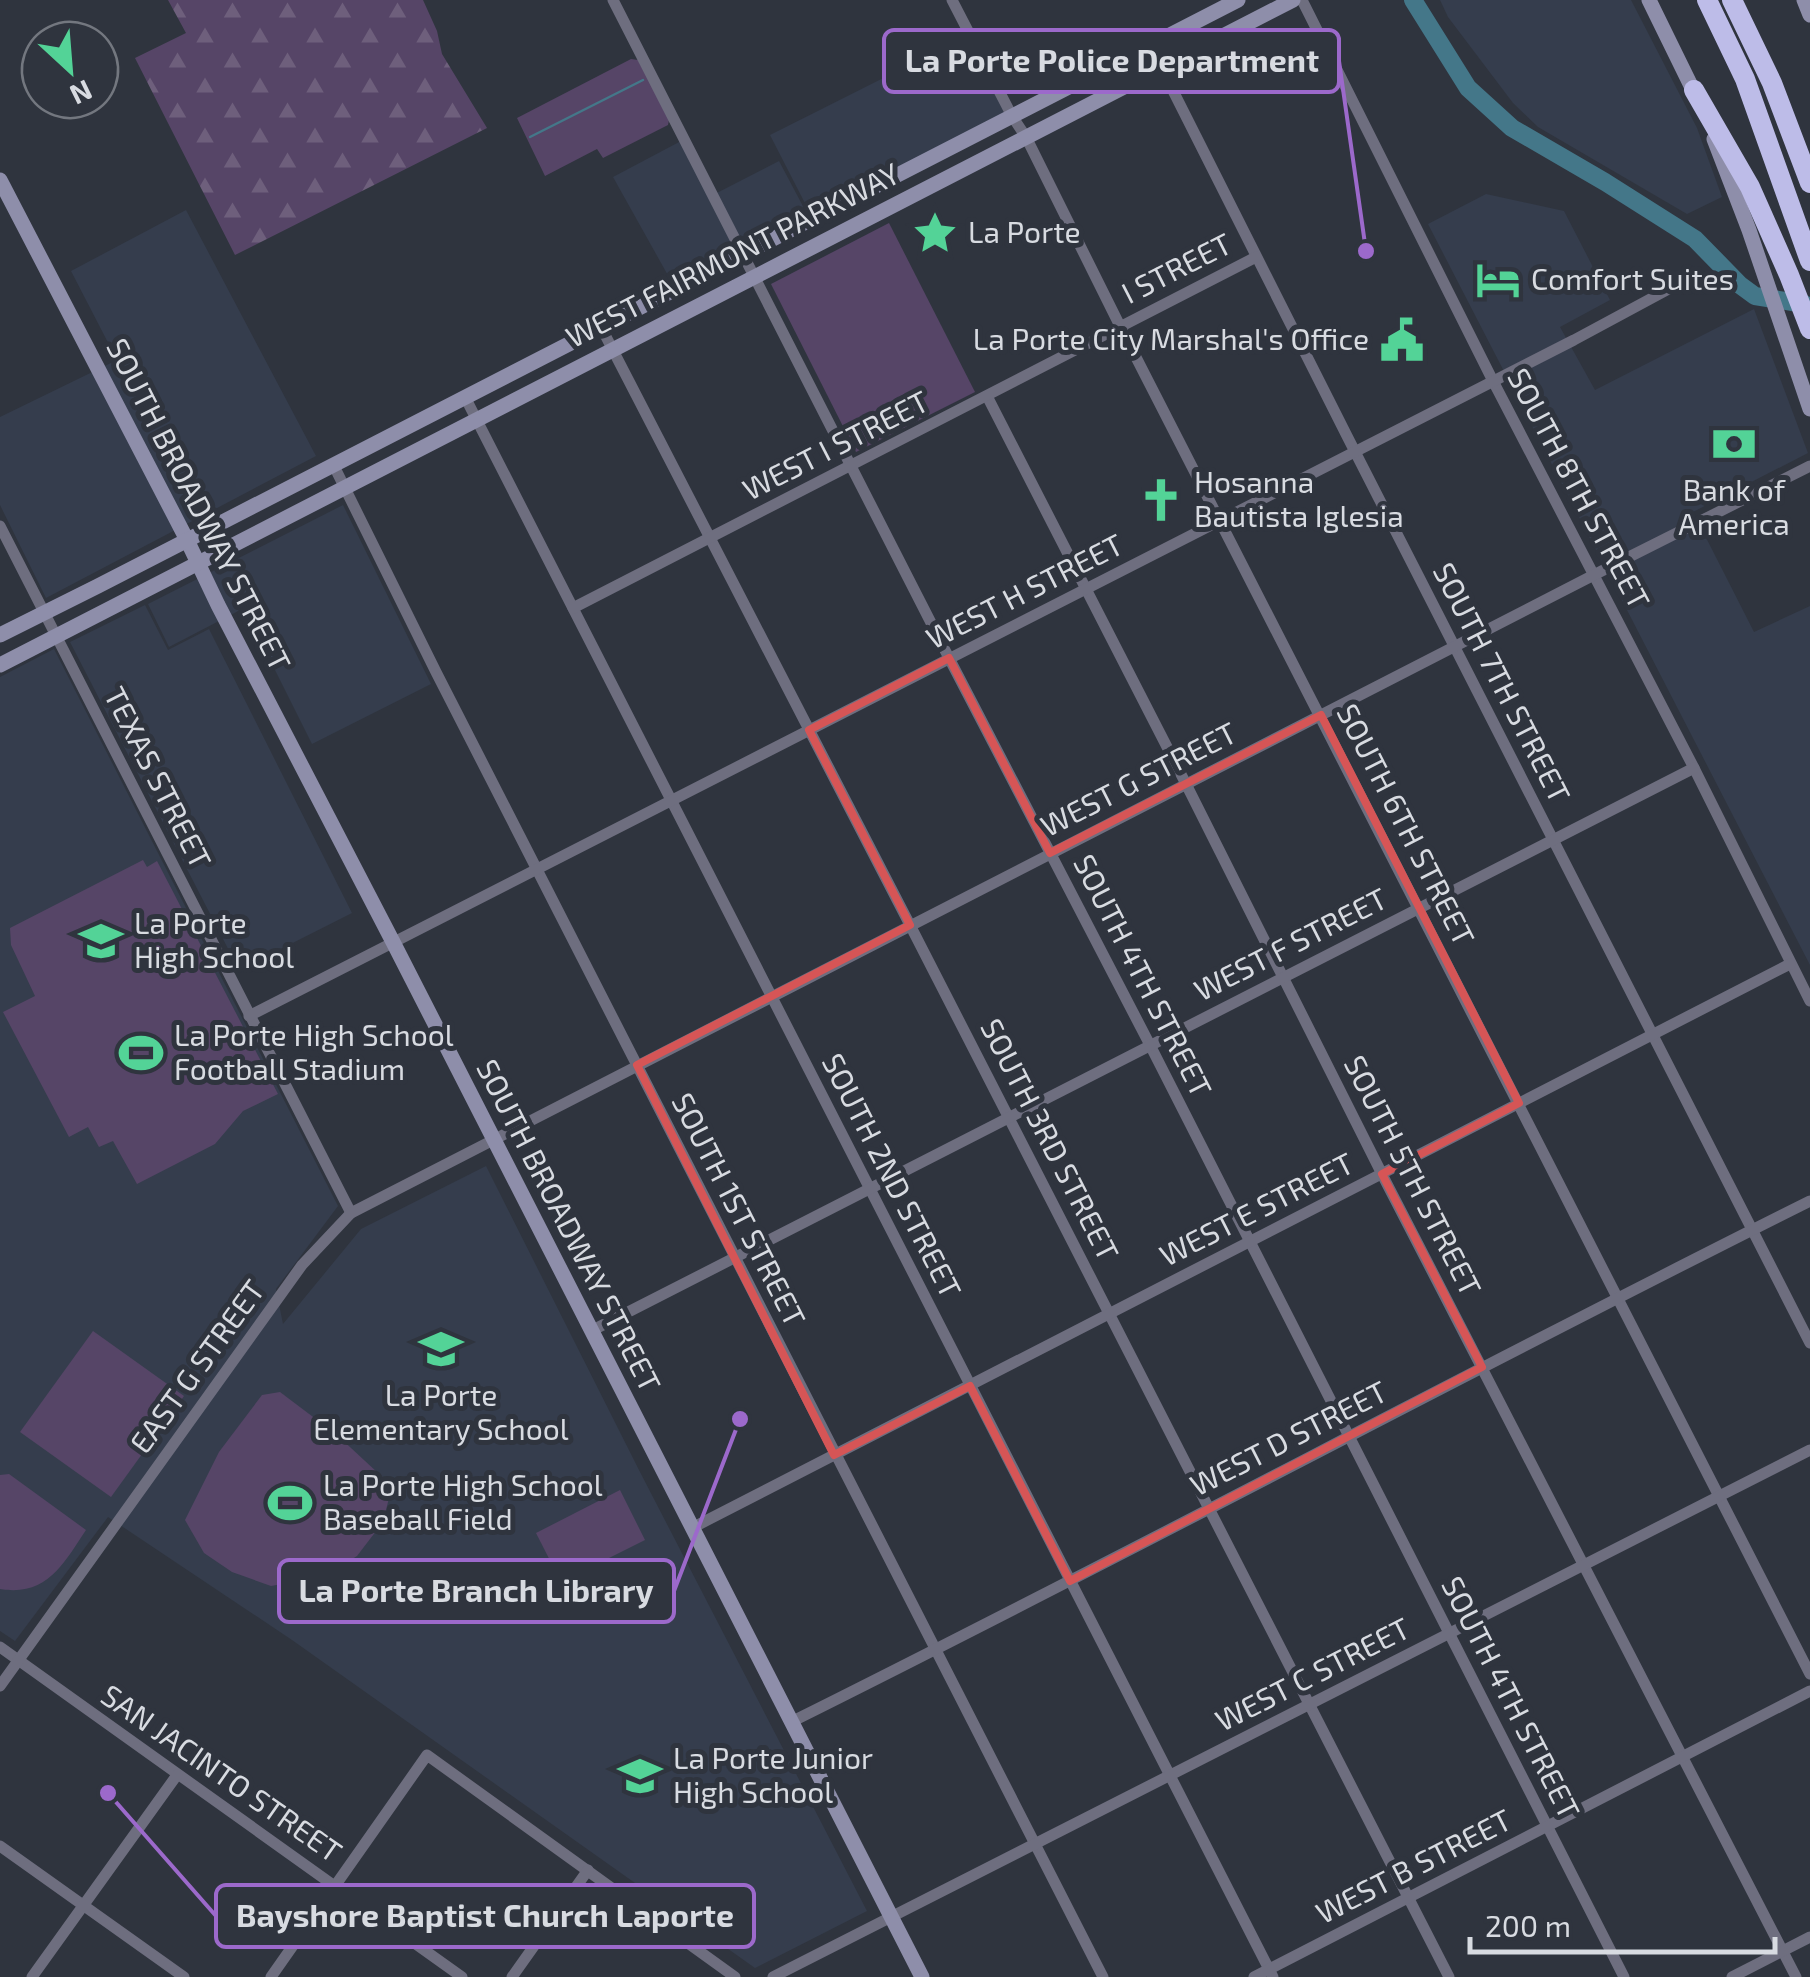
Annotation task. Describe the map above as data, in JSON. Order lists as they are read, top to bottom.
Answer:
{
  "streets": {
    "main road": ["WEST FAIRMONT PARKWAY", "SOUTH BROADWAY STREET"],
    "street": [
      "I STREET",
      "WEST I STREET",
      "SOUTH 8TH STREET",
      "WEST H STREET",
      "SOUTH 7TH STREET",
      "TEXAS STREET",
      "WEST G STREET",
      "SOUTH 6TH STREET",
      "WEST F STREET",
      "SOUTH 4TH STREET",
      "SOUTH 3RD STREET",
      "SOUTH 2ND STREET",
      "SOUTH 5TH STREET",
      "SOUTH 1ST STREET",
      "WEST E STREET",
      "EAST G STREET",
      "WEST D STREET",
      "WEST C STREET",
      "SAN JACINTO STREET",
      "WEST B STREET"
    ]
  },
  "crossings": [
    ["WEST FAIRMONT PARKWAY", "SOUTH BROADWAY STREET"],
    ["WEST FAIRMONT PARKWAY", "SOUTH 7TH STREET"],
    ["WEST FAIRMONT PARKWAY", "TEXAS STREET"],
    ["WEST FAIRMONT PARKWAY", "SOUTH 6TH STREET"],
    ["WEST FAIRMONT PARKWAY", "SOUTH 4TH STREET"],
    ["WEST FAIRMONT PARKWAY", "SOUTH 3RD STREET"],
    ["WEST FAIRMONT PARKWAY", "SOUTH 2ND STREET"],
    ["WEST FAIRMONT PARKWAY", "SOUTH 1ST STREET"],
    ["I STREET", "WEST I STREET"],
    ["I STREET", "SOUTH 7TH STREET"],
    ["I STREET", "SOUTH 6TH STREET"],
    ["WEST I STREET", "SOUTH 6TH STREET"],
    ["WEST I STREET", "SOUTH 4TH STREET"],
    ["WEST I STREET", "SOUTH 3RD STREET"],
    ["WEST I STREET", "SOUTH 2ND STREET"],
    ["WEST I STREET", "SOUTH 5TH STREET"],
    ["SOUTH 8TH STREET", "WEST H STREET"],
    ["SOUTH 8TH STREET", "WEST G STREET"],
    ["SOUTH 8TH STREET", "WEST F STREET"],
    ["SOUTH 8TH STREET", "WEST E STREET"],
    ["SOUTH BROADWAY STREET", "WEST H STREET"],
    ["SOUTH BROADWAY STREET", "WEST G STREET"],
    ["SOUTH BROADWAY STREET", "WEST F STREET"],
    ["SOUTH BROADWAY STREET", "WEST E STREET"],
    ["SOUTH BROADWAY STREET", "EAST G STREET"],
    ["SOUTH BROADWAY STREET", "WEST D STREET"],
    ["SOUTH BROADWAY STREET", "WEST C STREET"],
    ["WEST H STREET", "SOUTH 7TH STREET"],
    ["WEST H STREET", "TEXAS STREET"],
    ["WEST H STREET", "SOUTH 6TH STREET"],
    ["WEST H STREET", "SOUTH 4TH STREET"],
    ["WEST H STREET", "SOUTH 3RD STREET"],
    ["WEST H STREET", "SOUTH 2ND STREET"],
    ["WEST H STREET", "SOUTH 5TH STREET"],
    ["WEST H STREET", "SOUTH 1ST STREET"],
    ["SOUTH 7TH STREET", "WEST G STREET"],
    ["SOUTH 7TH STREET", "WEST F STREET"],
    ["SOUTH 7TH STREET", "WEST E STREET"],
    ["SOUTH 7TH STREET", "WEST D STREET"],
    ["TEXAS STREET", "EAST G STREET"],
    ["WEST G STREET", "SOUTH 6TH STREET"],
    ["WEST G STREET", "SOUTH 4TH STREET"],
    ["WEST G STREET", "SOUTH 3RD STREET"],
    ["WEST G STREET", "SOUTH 2ND STREET"],
    ["WEST G STREET", "SOUTH 5TH STREET"],
    ["WEST G STREET", "SOUTH 1ST STREET"],
    ["WEST G STREET", "EAST G STREET"],
    ["SOUTH 6TH STREET", "WEST F STREET"],
    ["SOUTH 6TH STREET", "WEST E STREET"],
    ["SOUTH 6TH STREET", "WEST D STREET"],
    ["SOUTH 6TH STREET", "WEST C STREET"],
    ["WEST F STREET", "SOUTH 4TH STREET"],
    ["WEST F STREET", "SOUTH 3RD STREET"],
    ["WEST F STREET", "SOUTH 2ND STREET"],
    ["WEST F STREET", "SOUTH 5TH STREET"],
    ["WEST F STREET", "SOUTH 1ST STREET"],
    ["SOUTH 4TH STREET", "WEST E STREET"],
    ["SOUTH 4TH STREET", "WEST D STREET"],
    ["SOUTH 4TH STREET", "WEST C STREET"],
    ["SOUTH 4TH STREET", "WEST B STREET"],
    ["SOUTH 3RD STREET", "WEST E STREET"],
    ["SOUTH 3RD STREET", "WEST D STREET"],
    ["SOUTH 3RD STREET", "WEST C STREET"],
    ["SOUTH 3RD STREET", "WEST B STREET"],
    ["SOUTH 2ND STREET", "WEST E STREET"],
    ["SOUTH 2ND STREET", "WEST D STREET"],
    ["SOUTH 2ND STREET", "WEST C STREET"],
    ["SOUTH 2ND STREET", "WEST B STREET"],
    ["SOUTH 5TH STREET", "WEST E STREET"],
    ["SOUTH 5TH STREET", "WEST D STREET"],
    ["SOUTH 5TH STREET", "WEST C STREET"],
    ["SOUTH 5TH STREET", "WEST B STREET"],
    ["SOUTH 1ST STREET", "WEST E STREET"],
    ["SOUTH 1ST STREET", "WEST D STREET"],
    ["SOUTH 1ST STREET", "WEST C STREET"],
    ["EAST G STREET", "SAN JACINTO STREET"]
  ],
  "places": {
    "place": ["La Porte"],
    "other": ["La Porte Police Department", "La Porte Branch Library", "Bayshore Baptist Church Laporte"],
    "hotel": ["Comfort Suites"],
    "public building": ["La Porte City Marshal's Office"],
    "bank": ["Bank of America"],
    "church": ["Hosanna Bautista Iglesia"],
    "school or university": ["La Porte High School", "La Porte Elementary School", "La Porte Junior High School"],
    "sports": ["La Porte High School Football Stadium", "La Porte High School Baseball Field"]
  },
  "scale_bar": "200 m",
  "north": "bottom right"
}
